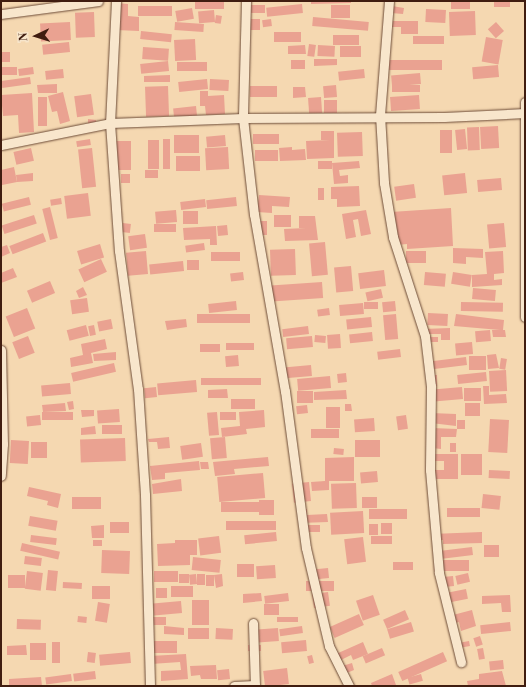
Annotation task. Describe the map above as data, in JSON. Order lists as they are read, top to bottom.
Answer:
{
  "north": "left"
}
